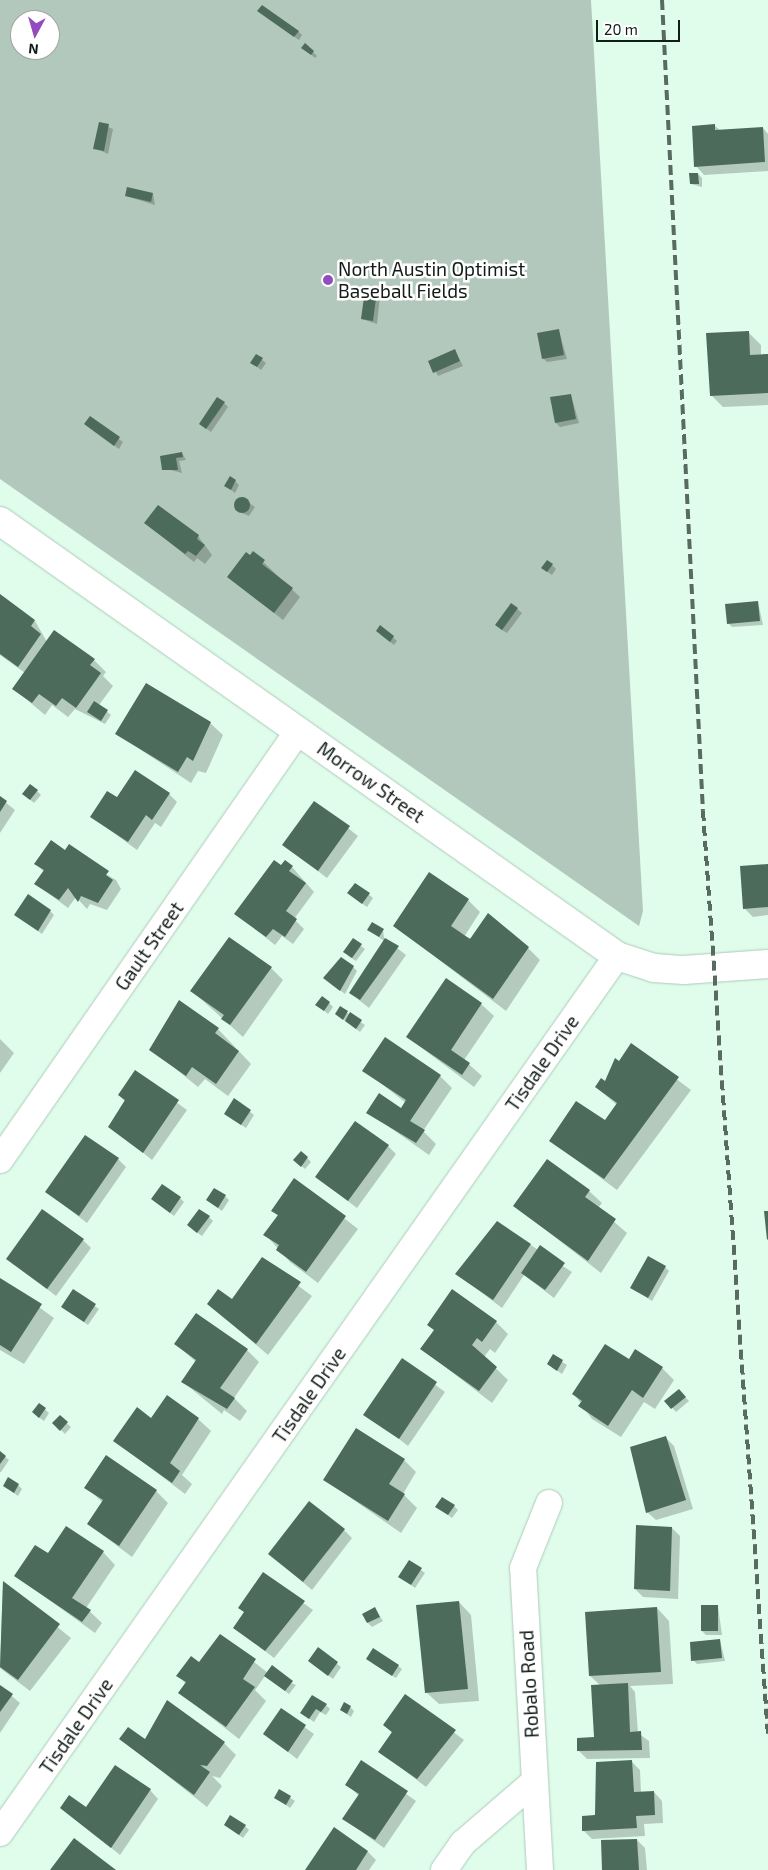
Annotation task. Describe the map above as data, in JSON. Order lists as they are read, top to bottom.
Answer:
{
  "streets": {
    "street": [
      "Morrow Street",
      "Gault Street",
      "Tisdale Drive",
      "Robalo Road"
    ]
  },
  "crossings": [
    ["Morrow Street", "Gault Street"],
    ["Morrow Street", "Tisdale Drive"]
  ],
  "places": ["North Austin Optimist Baseball Fields"],
  "scale_bar": "20 m",
  "north": "bottom"
}
